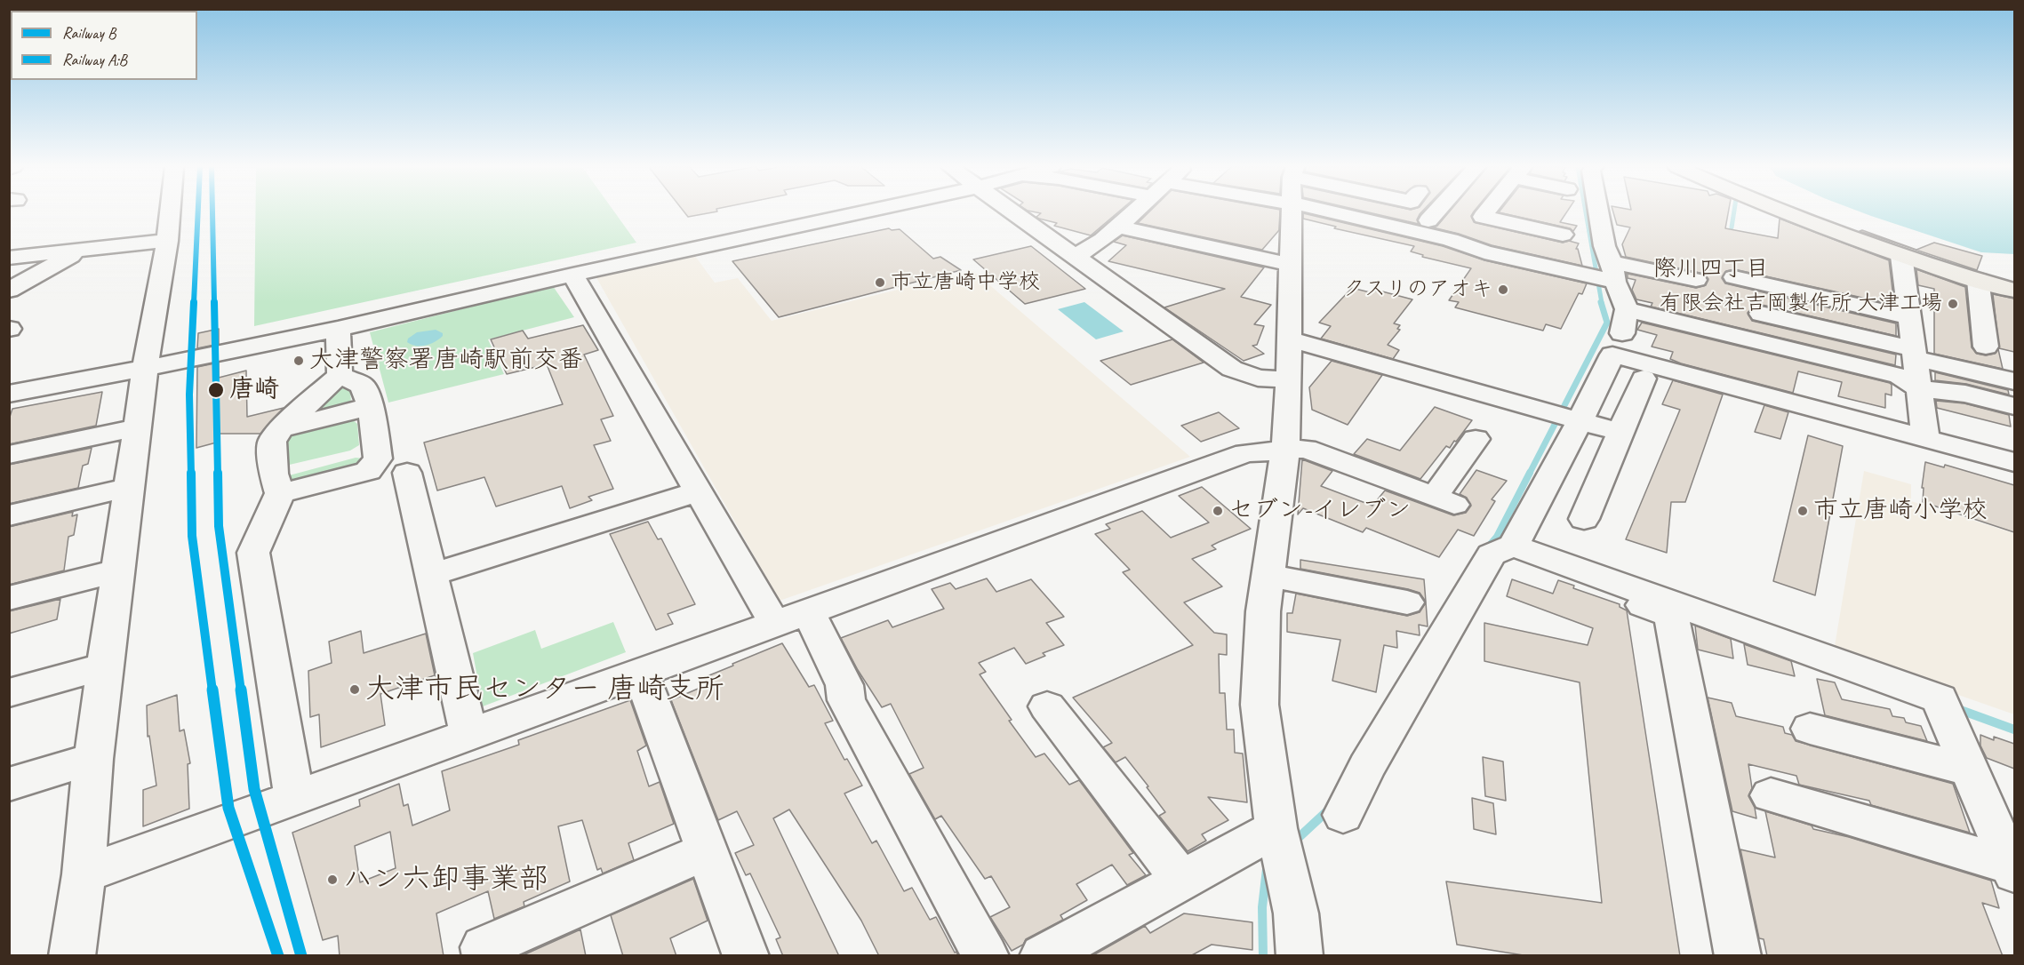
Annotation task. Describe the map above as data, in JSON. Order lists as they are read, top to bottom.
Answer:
{
  "districts": ["際川四丁目"],
  "places": [
    "市立唐崎中学校",
    "クスリのアオキ",
    "有限会社吉岡製作所 大津工場",
    "大津警察署唐崎駅前交番",
    "唐崎",
    "セブン-イレブン",
    "市立唐崎小学校",
    "大津市民センター 唐崎支所",
    "ハン六卸事業部"
  ],
  "lines": ["rail line B", "rail line A;B"],
  "legend": ["Railway B", "Railway A;B"]
}
